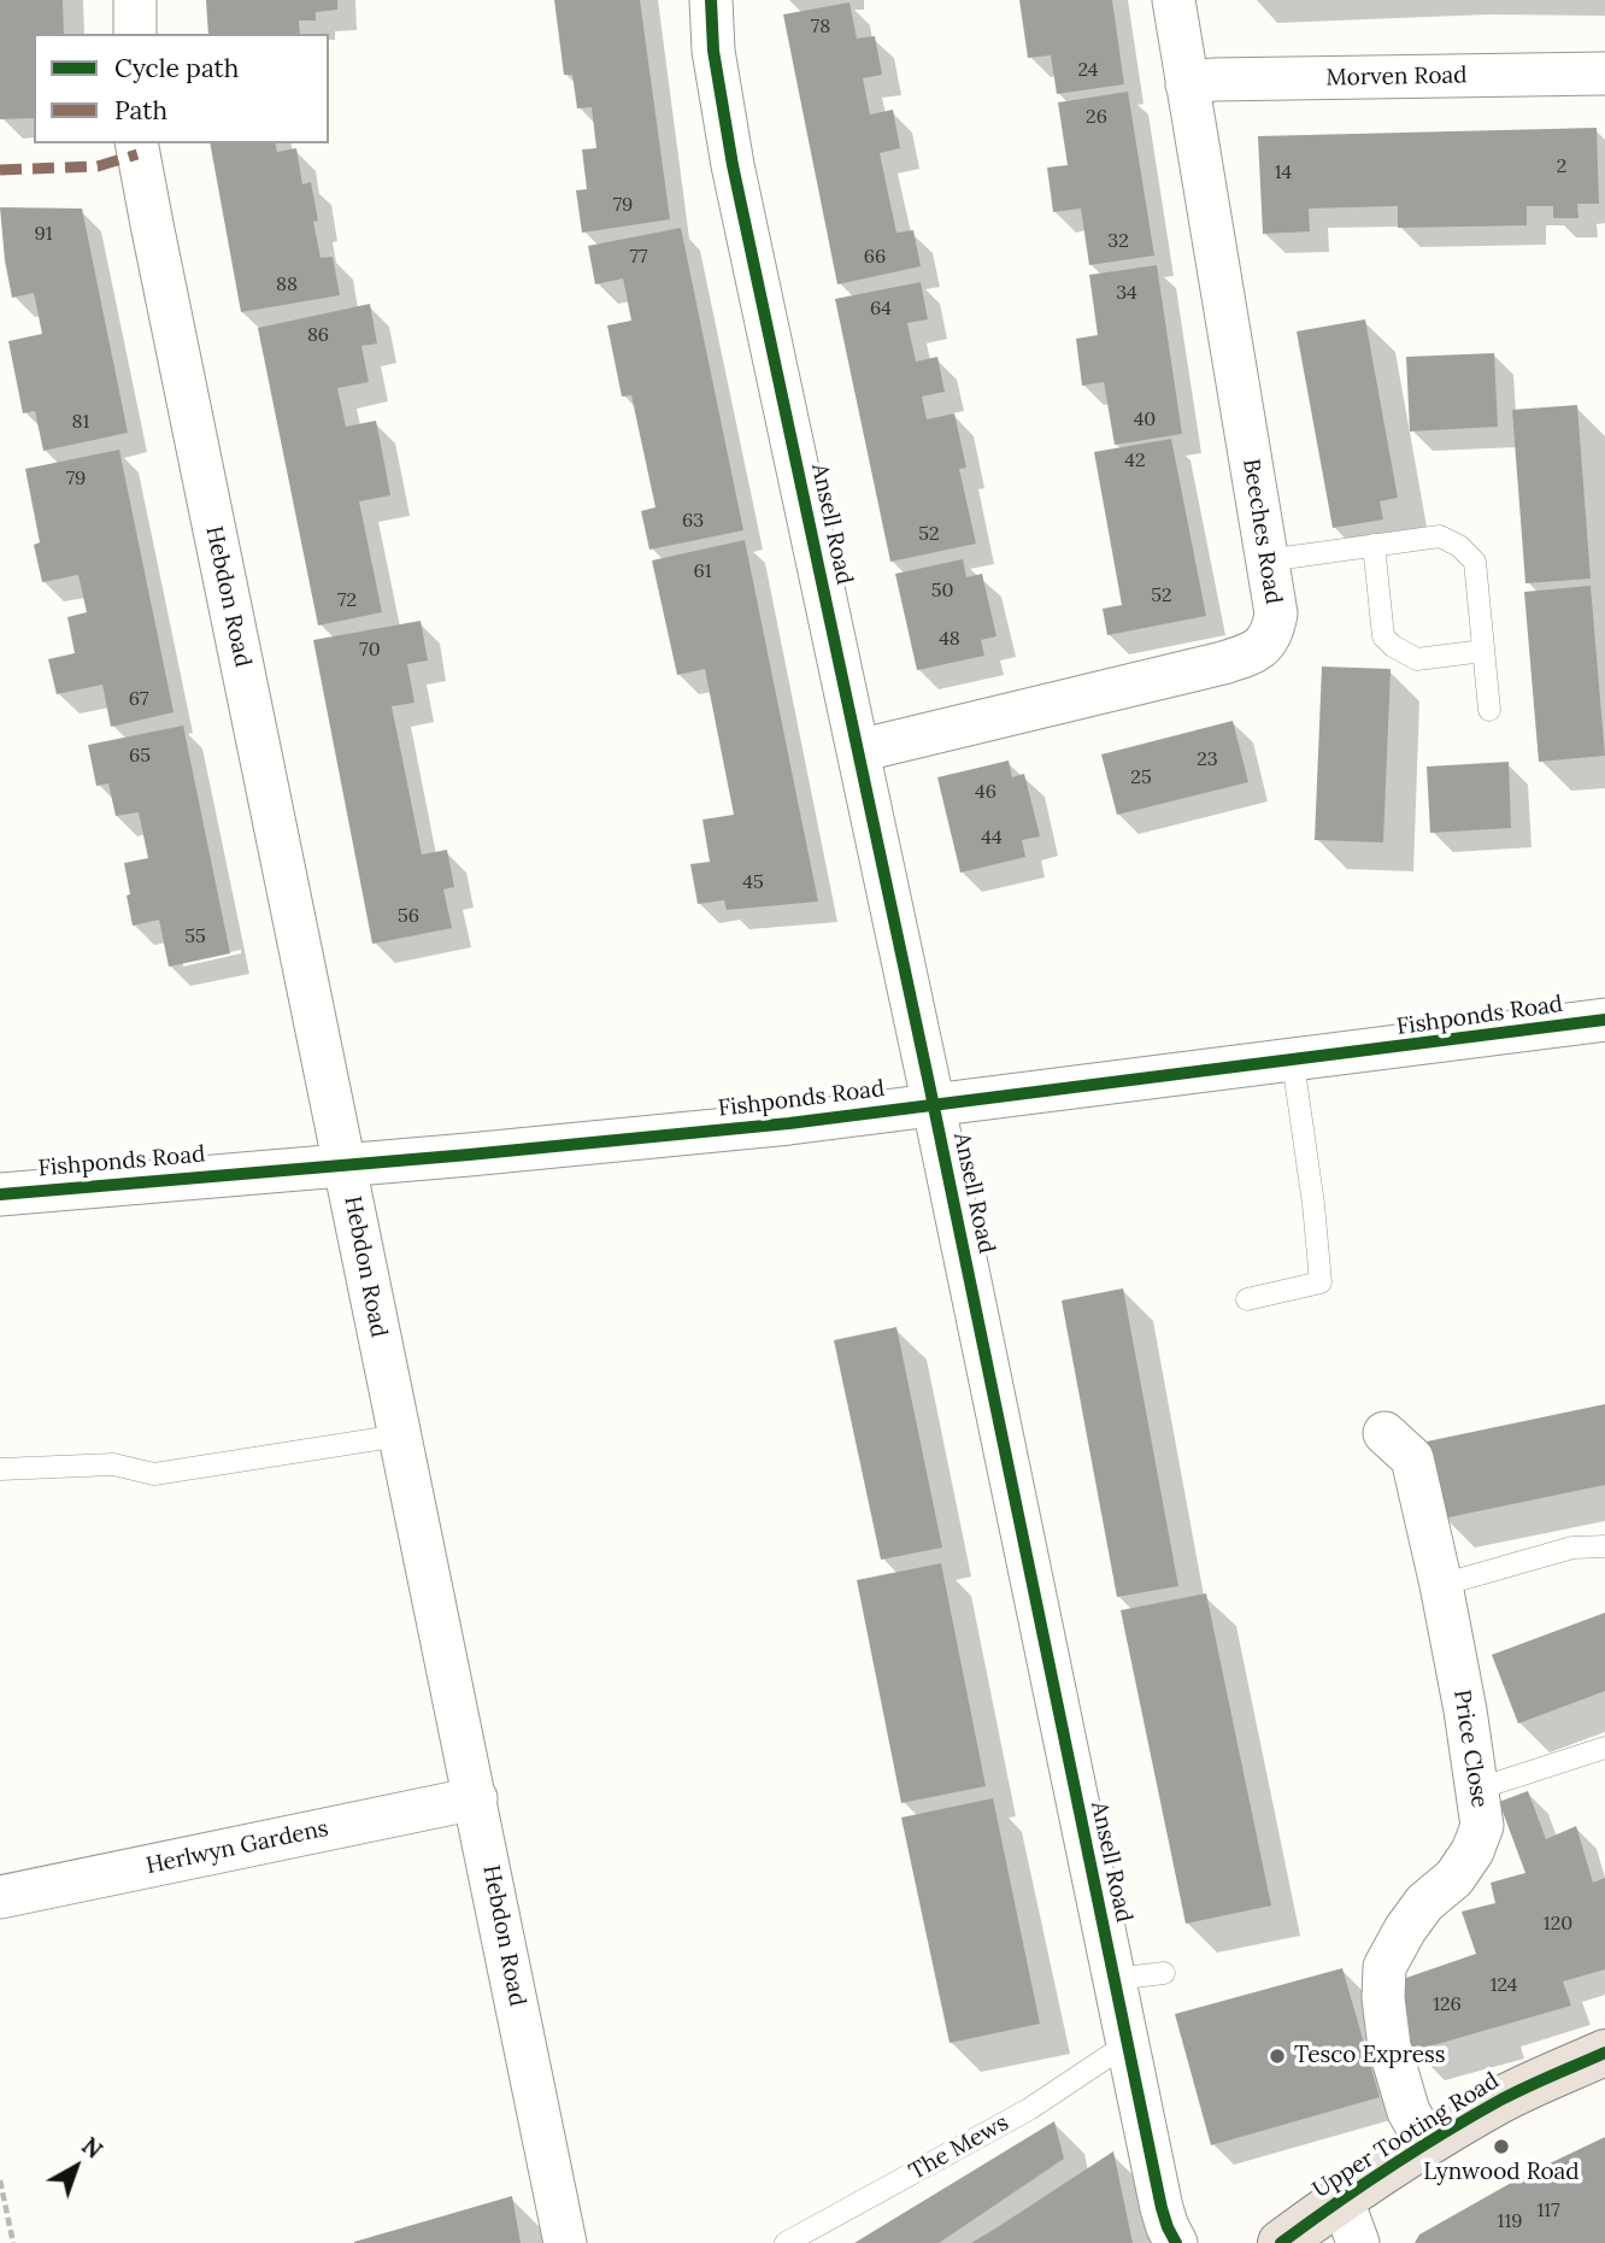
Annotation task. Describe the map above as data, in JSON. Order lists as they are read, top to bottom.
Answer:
{
  "streets": {
    "highway": ["Upper Tooting Road"],
    "street": [
      "Morven Road",
      "Ansell Road",
      "Beeches Road",
      "Hebdon Road",
      "Fishponds Road",
      "Price Close",
      "Herlwyn Gardens"
    ],
    "lane": ["The Mews"]
  },
  "crossings": [
    ["Morven Road", "Beeches Road"],
    ["Ansell Road", "Beeches Road"],
    ["Ansell Road", "Fishponds Road"],
    ["Ansell Road", "The Mews"],
    ["Hebdon Road", "Fishponds Road"],
    ["Hebdon Road", "Herlwyn Gardens"],
    ["Price Close", "Upper Tooting Road"]
  ],
  "places": ["Tesco Express", "Lynwood Road"],
  "house_numbers": [
    "78",
    "24",
    "26",
    "2",
    "14",
    "79",
    "91",
    "32",
    "77",
    "66",
    "88",
    "34",
    "64",
    "86",
    "40",
    "81",
    "42",
    "79",
    "63",
    "52",
    "61",
    "50",
    "52",
    "72",
    "48",
    "70",
    "67",
    "65",
    "23",
    "25",
    "46",
    "44",
    "45",
    "56",
    "55",
    "120",
    "124",
    "126",
    "117",
    "119"
  ],
  "legend": ["Cycle path", "Path"],
  "north": "top right"
}
